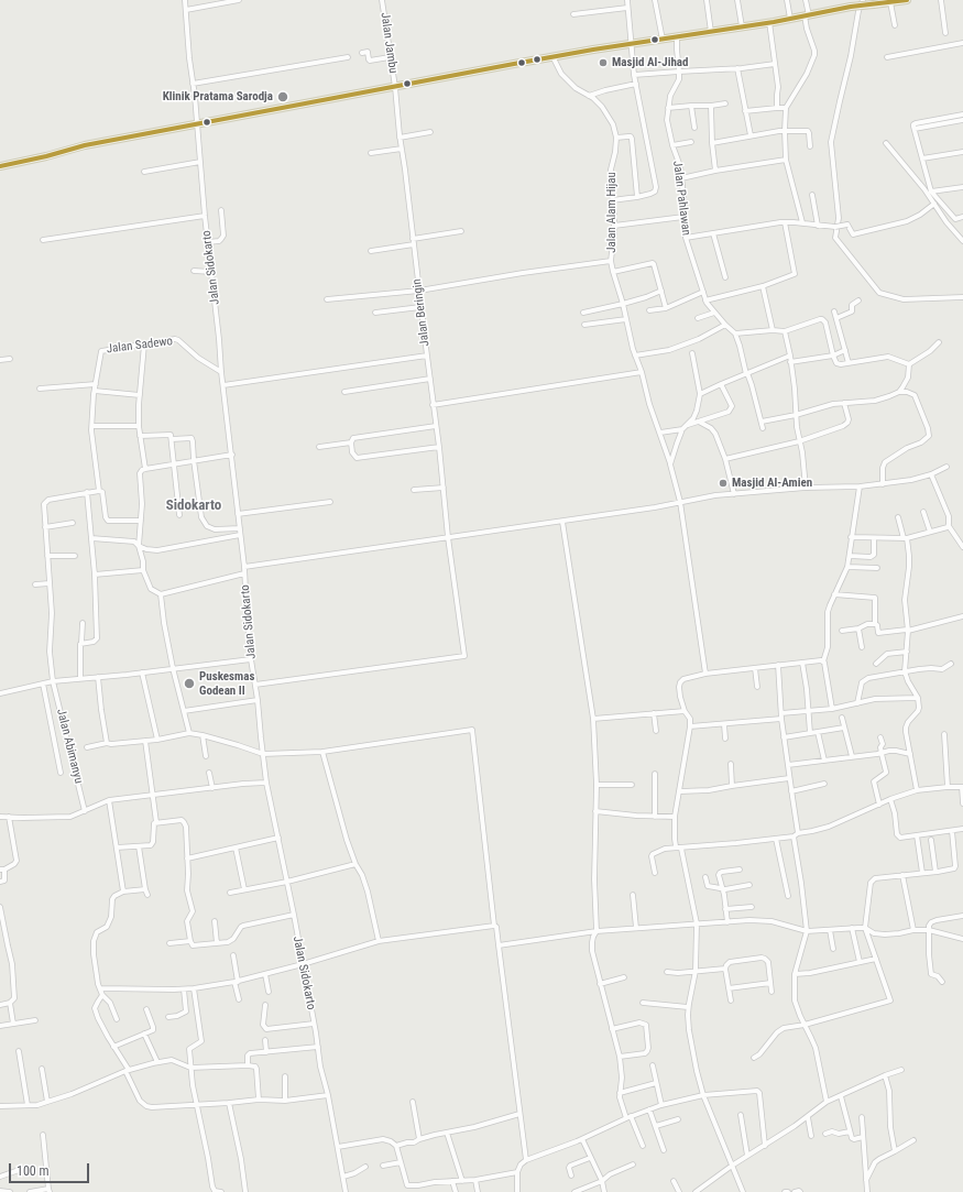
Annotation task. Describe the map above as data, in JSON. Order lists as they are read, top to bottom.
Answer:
{
  "streets": {
    "street": [
      "Jalan Jambu",
      "Jalan Pahlawan",
      "Jalan Alam Hijau",
      "Jalan Sidokarto",
      "Jalan Beringin",
      "Jalan Sadewo",
      "Jalan Abimanyu"
    ]
  },
  "crossings": [
    ["Jalan Jambu", "Jalan Beringin"],
    ["Jalan Sidokarto", "Jalan Beringin"],
    ["Jalan Sidokarto", "Jalan Sadewo"]
  ],
  "districts": ["Sidokarto"],
  "places": [
    "Masjid Al-Jihad",
    "Klinik Pratama Sarodja",
    "Masjid Al-Amien",
    "Puskesmas Godean II"
  ],
  "scale_bar": "100 m"
}
